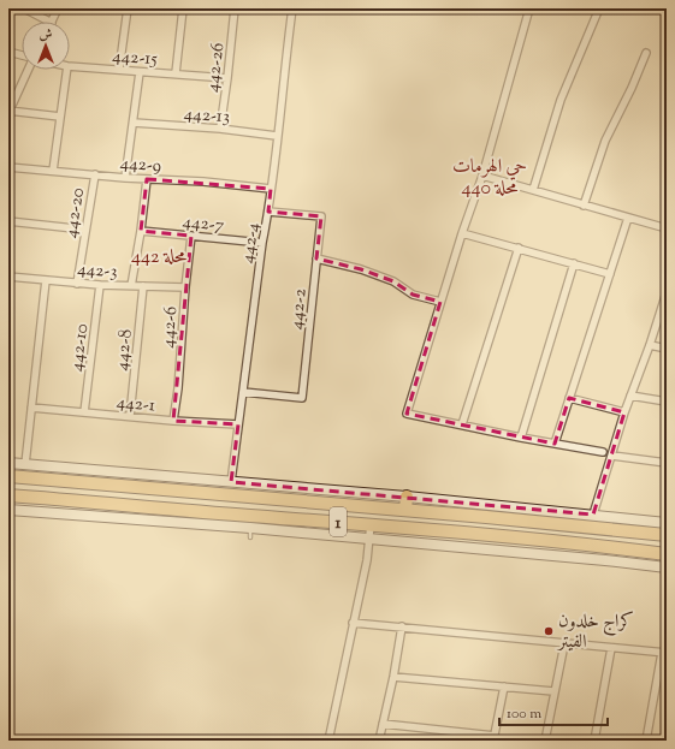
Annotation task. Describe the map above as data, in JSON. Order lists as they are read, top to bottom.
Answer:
{
  "streets": {
    "highway": ["1"],
    "street": [
      "442-15",
      "442-26",
      "442-13",
      "442-9",
      "442-20",
      "442-7",
      "442-4",
      "442-3",
      "442-2",
      "442-6",
      "442-10",
      "442-8",
      "442-1"
    ]
  },
  "crossings": [
    ["442-15", "442-26"],
    ["442-26", "442-13"],
    ["442-13", "442-4"],
    ["442-9", "442-20"],
    ["442-9", "442-4"],
    ["442-20", "442-3"],
    ["442-7", "442-4"],
    ["442-7", "442-6"],
    ["442-4", "442-2"],
    ["442-4", "442-1"],
    ["442-3", "442-6"],
    ["442-3", "442-10"],
    ["442-3", "442-8"],
    ["442-6", "442-1"],
    ["442-10", "442-1"],
    ["442-8", "442-1"]
  ],
  "districts": ["حي الهرمات محلة 440", "محلة 442"],
  "places": ["كراج خلدون الفيتر"],
  "scale_bar": "100 m",
  "north": "top"
}
